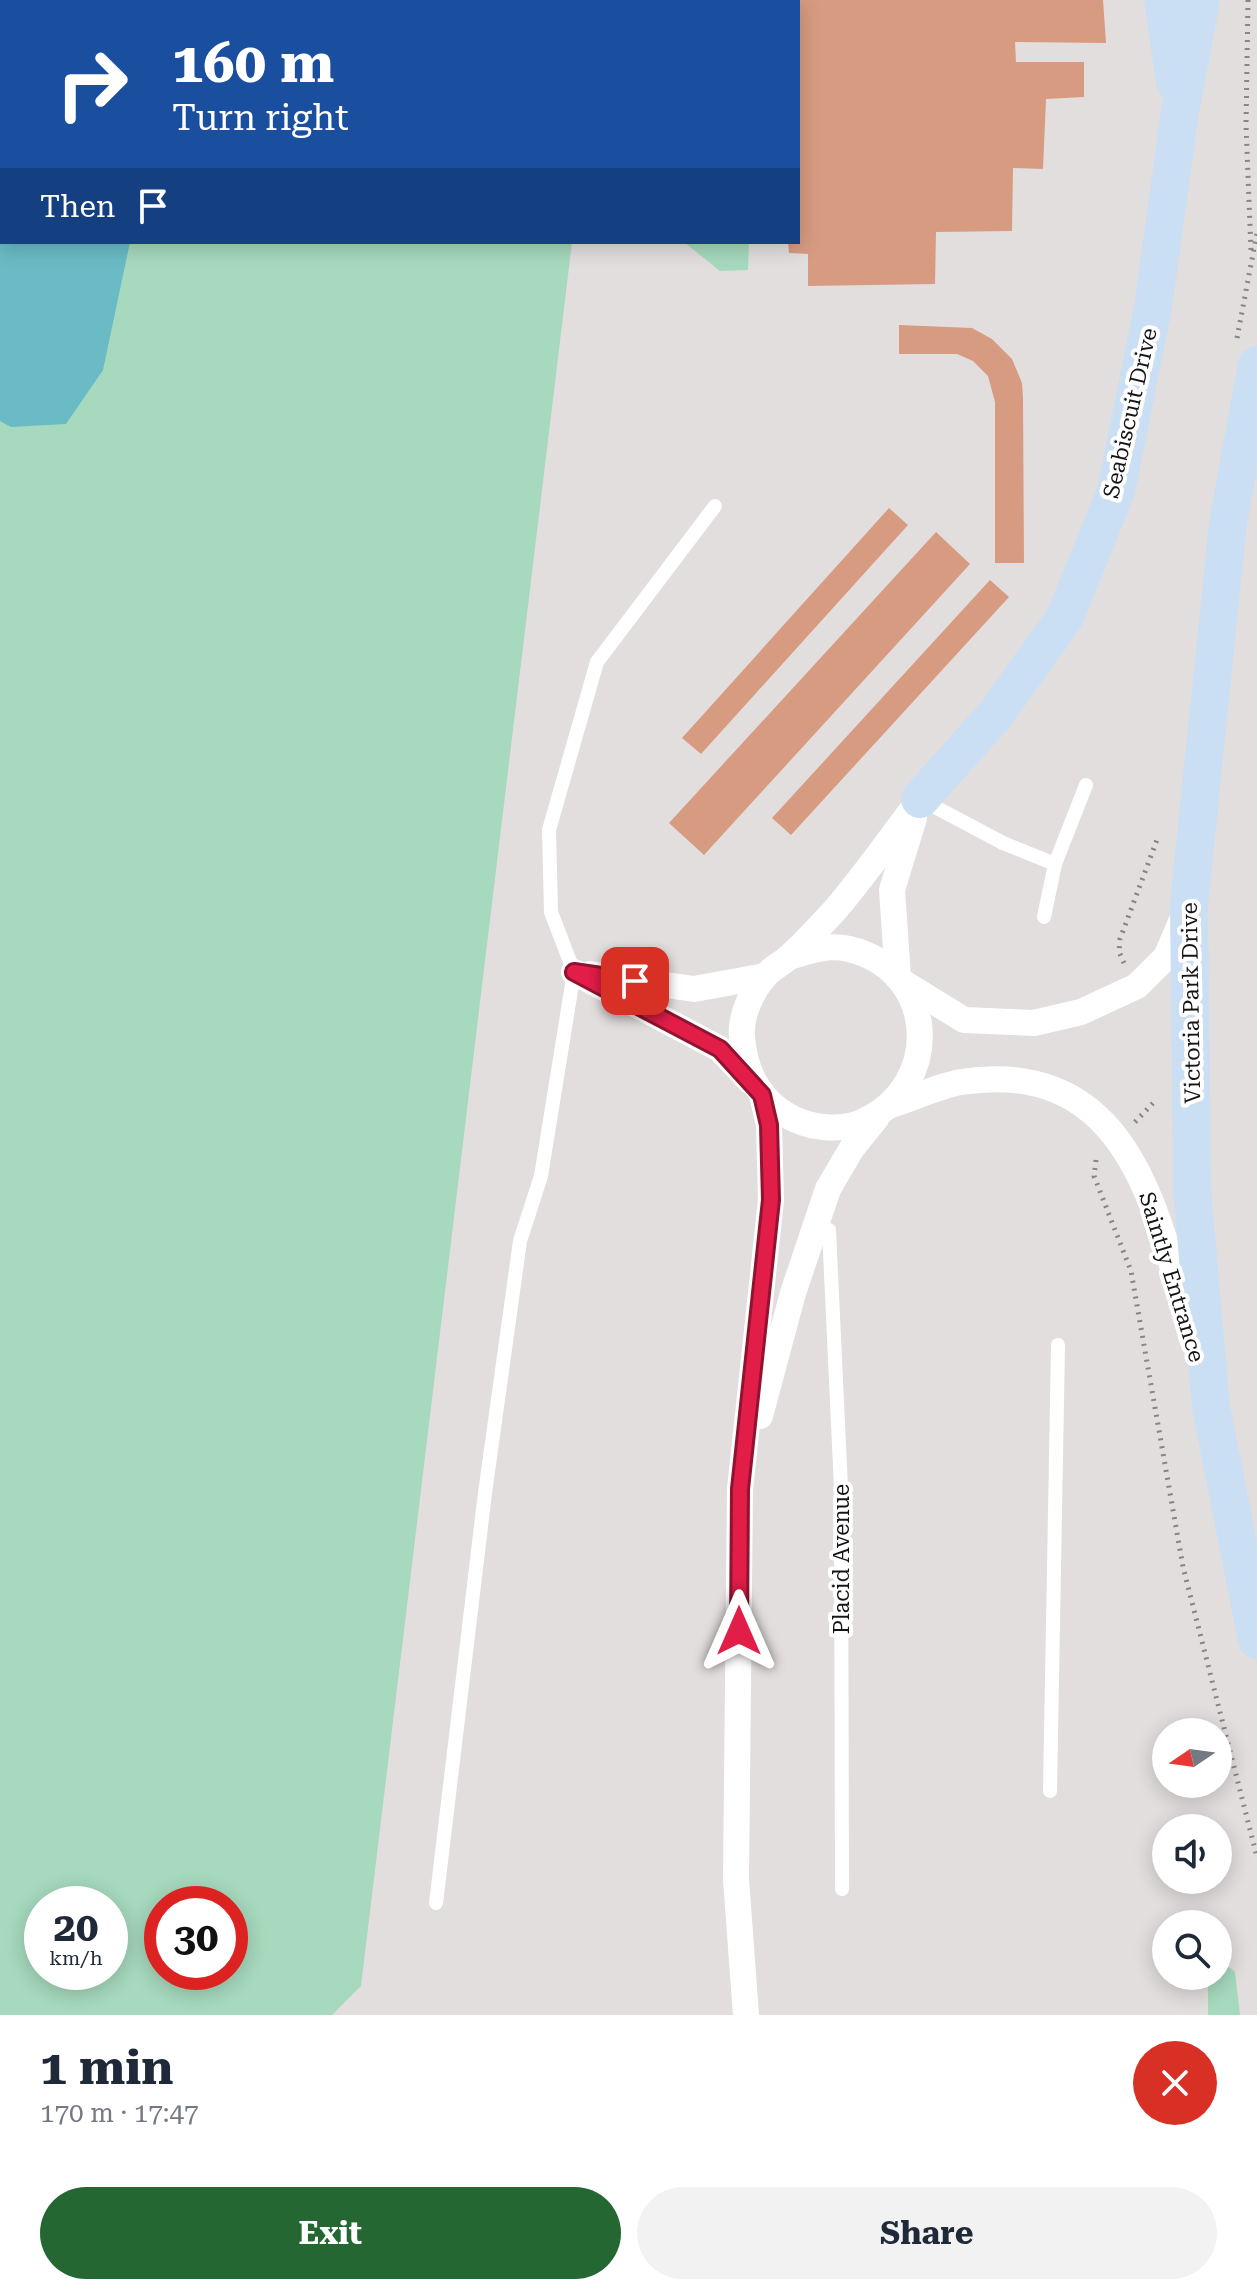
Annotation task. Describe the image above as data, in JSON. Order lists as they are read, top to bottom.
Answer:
{
  "streets": {
    "street": ["Seabiscuit Drive", "Victoria Park Drive", "Saintly Entrance"],
    "lane": ["Placid Avenue"]
  },
  "crossings": [
    ["Victoria Park Drive", "Saintly Entrance"]
  ],
  "north": "left",
  "page": {
    "turn": ["160 m", "Turn right"],
    "then": "Then",
    "speed": "20 km/h",
    "limit": "30",
    "heading": ["1 min", "170 m · 17:47"],
    "buttons": ["Exit", "Share"]
  }
}
